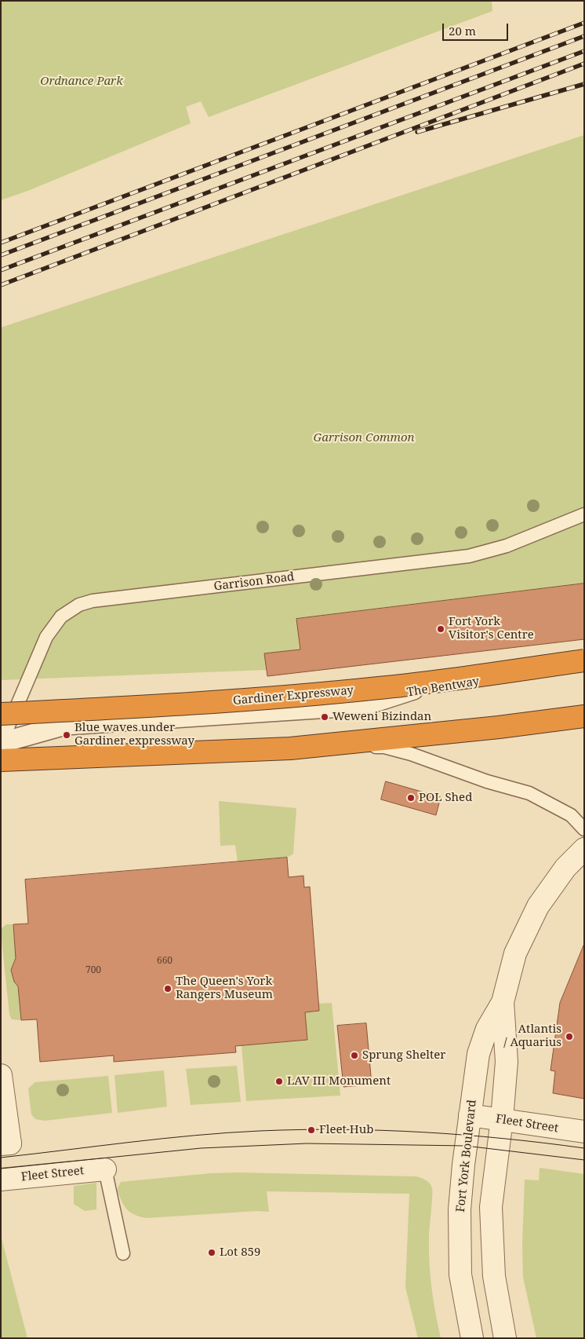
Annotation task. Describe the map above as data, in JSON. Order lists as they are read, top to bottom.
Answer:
{
  "streets": {
    "highway": ["Gardiner Expressway"],
    "street": ["The Bentway", "Fleet Street", "Fort York Boulevard"],
    "lane": ["Garrison Road"]
  },
  "crossings": [
    ["Garrison Road", "The Bentway"],
    ["Fleet Street", "Fort York Boulevard"]
  ],
  "parks": ["Ordnance Park", "Garrison Common"],
  "places": [
    "Fort York Visitor's Centre",
    "Weweni Bizindan",
    "Blue waves under Gardiner expressway",
    "POL Shed",
    "The Queen's York Rangers Museum",
    "Atlantis / Aquarius",
    "Sprung Shelter",
    "LAV III Monument",
    "Fleet Hub",
    "Lot 859"
  ],
  "house_numbers": ["660", "700"],
  "scale_bar": "20 m"
}
